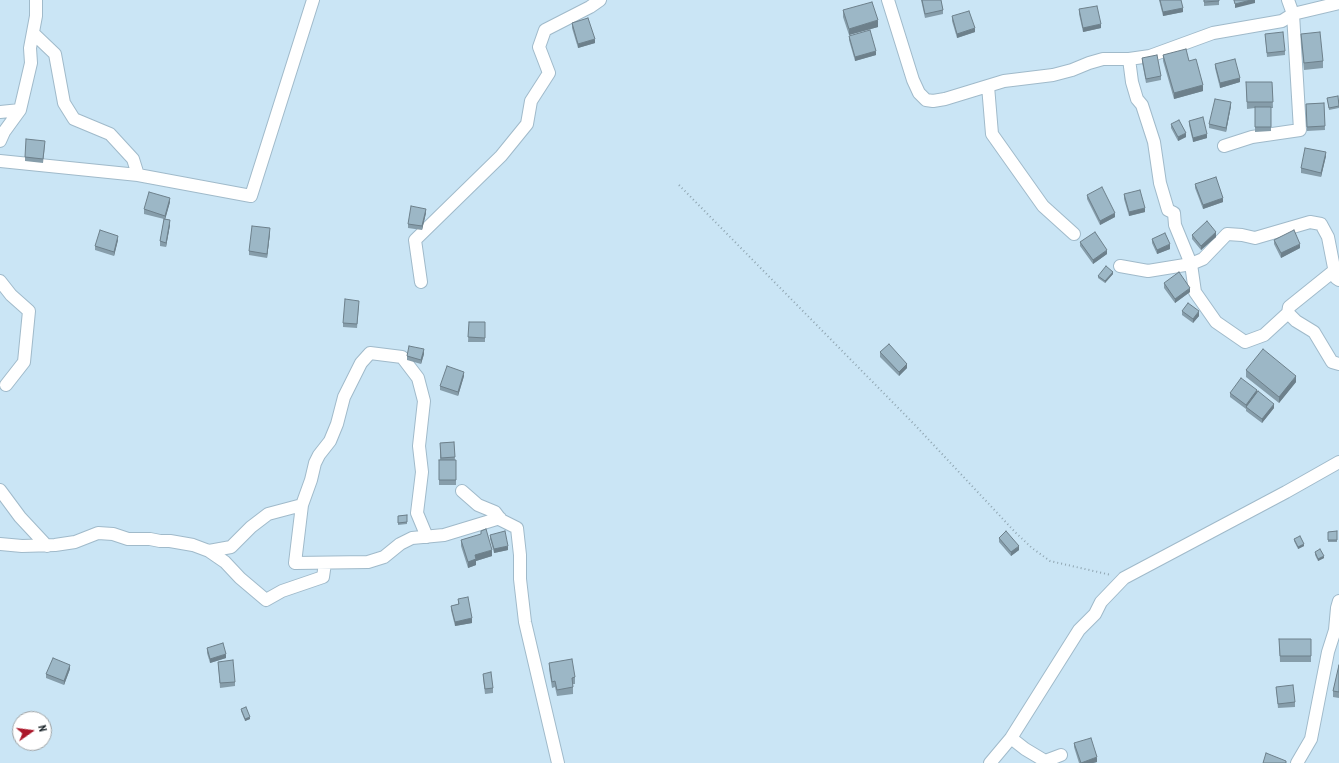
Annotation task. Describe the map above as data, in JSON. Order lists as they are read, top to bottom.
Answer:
{
  "north": "right"
}
